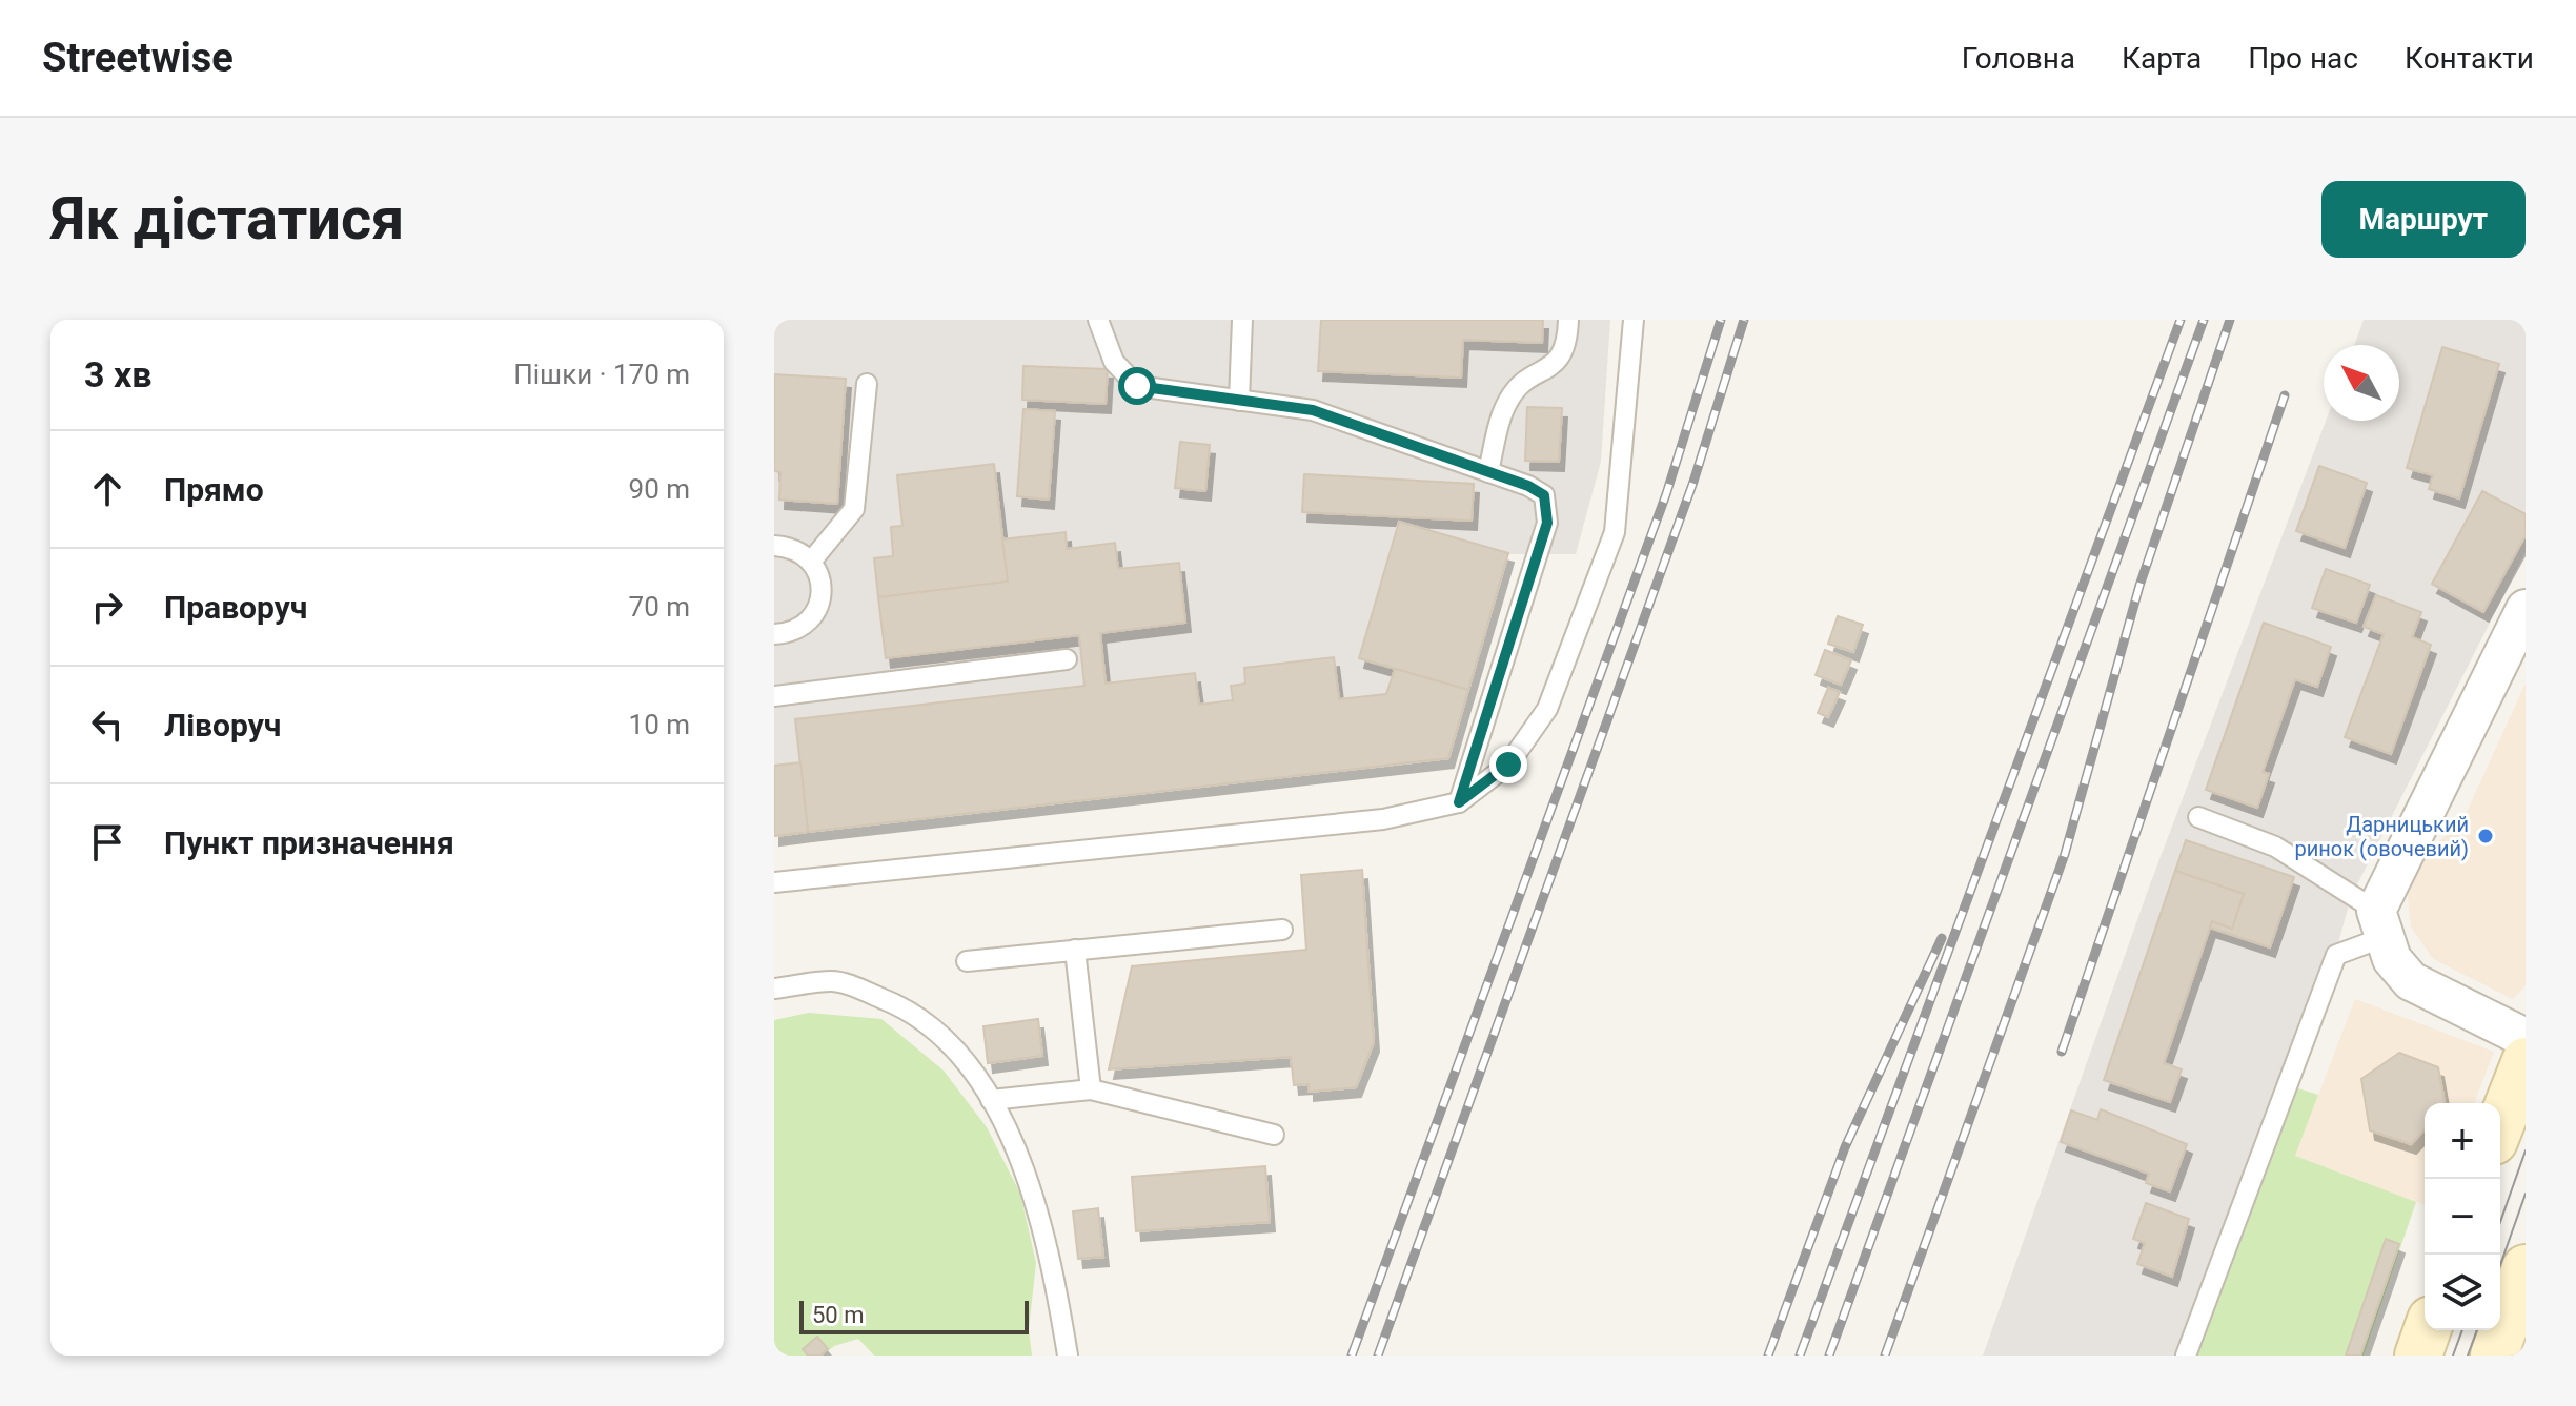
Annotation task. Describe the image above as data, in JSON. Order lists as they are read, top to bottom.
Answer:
{
  "places": ["Дарницький ринок (овочевий)"],
  "scale_bar": "50 m",
  "north": "top left",
  "page": {
    "header": "Streetwise",
    "nav": [
      "Головна",
      "Карта",
      "Про нас",
      "Контакти"
    ],
    "buttons": "Маршрут",
    "title": "Як дістатися",
    "heading": ["3 хв", "Пішки · 170 m"],
    "list": [
      ["Прямо", "90 m"],
      ["Праворуч", "70 m"],
      ["Ліворуч", "10 m"],
      "Пункт призначення"
    ],
    "map_buttons": ["+", "−"],
    "scale": "50 m"
  }
}
